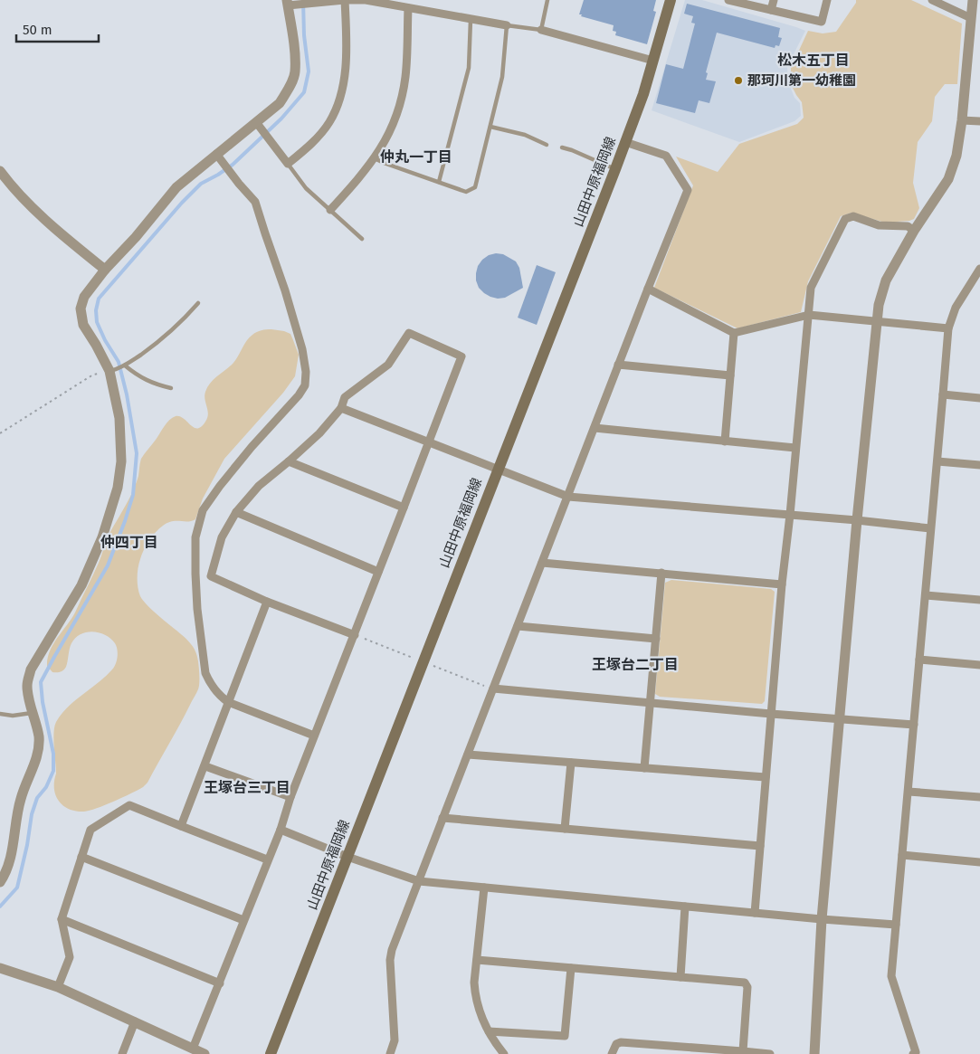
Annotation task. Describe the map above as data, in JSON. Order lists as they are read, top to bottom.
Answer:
{
  "streets": {
    "main road": ["山田中原福岡線"]
  },
  "districts": [
    "松木五丁目",
    "仲丸一丁目",
    "仲四丁目",
    "王塚台二丁目",
    "王塚台三丁目"
  ],
  "places": ["那珂川第一幼稚園"],
  "scale_bar": "50 m"
}
